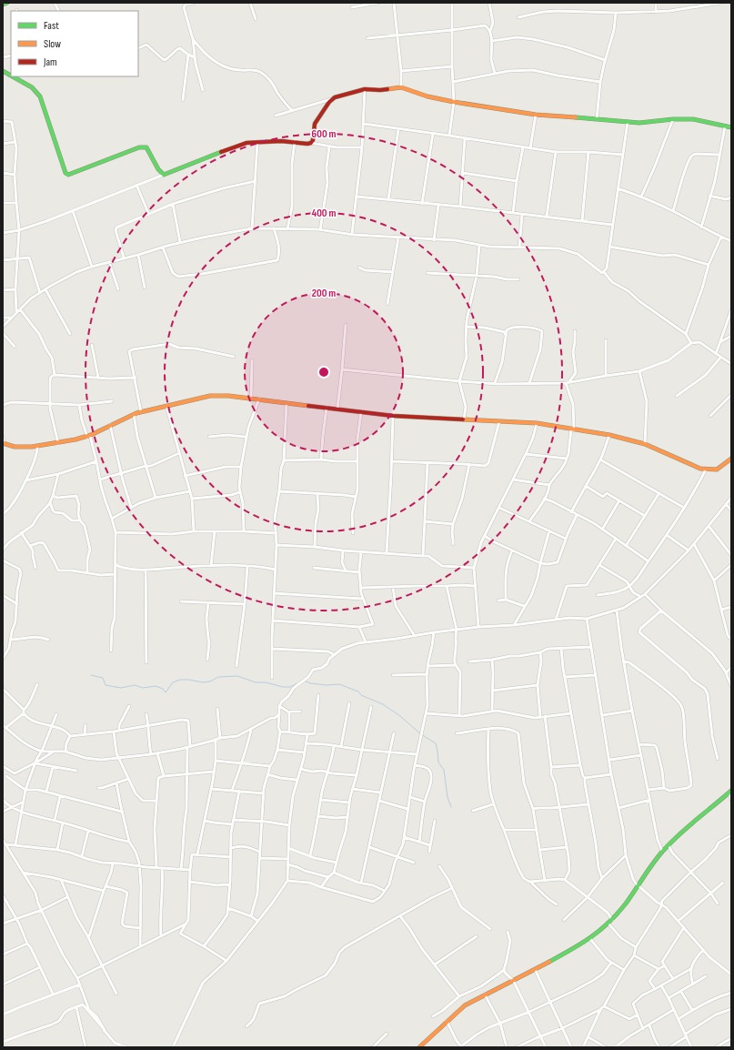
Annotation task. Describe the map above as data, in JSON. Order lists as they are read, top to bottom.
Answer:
{
  "legend": ["Fast", "Slow", "Jam"],
  "rings": ["600 m", "400 m", "200 m"]
}
